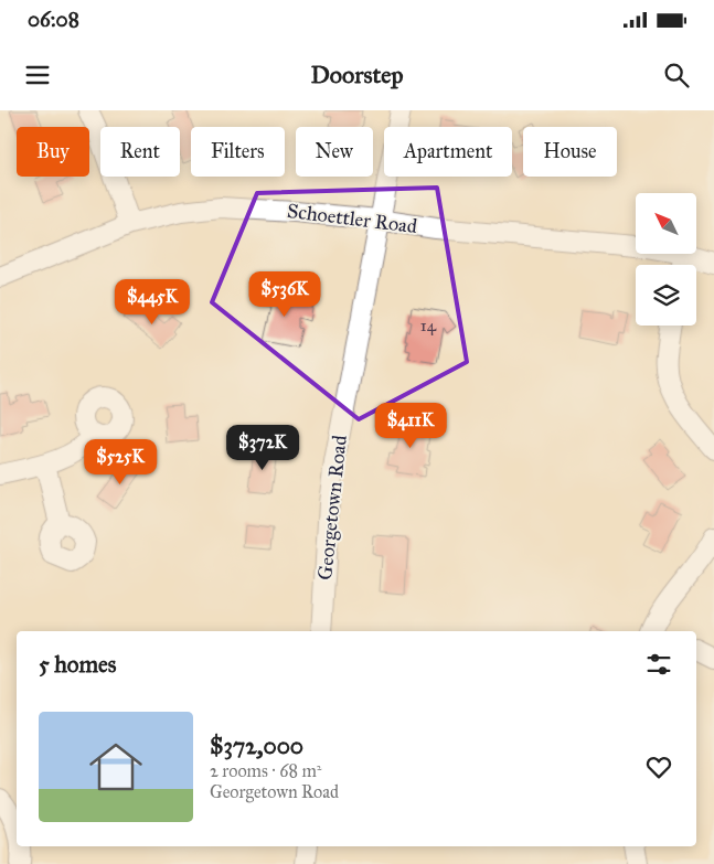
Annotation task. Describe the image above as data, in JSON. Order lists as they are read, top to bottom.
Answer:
{
  "streets": {
    "street": ["Schoettler Road", "Georgetown Road"]
  },
  "crossings": [
    ["Schoettler Road", "Georgetown Road"]
  ],
  "house_numbers": ["14"],
  "north": "top left",
  "page": {
    "status": "06:08",
    "header": "Doorstep",
    "chip": [
      "Buy",
      "Rent",
      "Filters",
      "New",
      "Apartment",
      "House"
    ],
    "price": [
      "$536K",
      "$445K",
      "$411K",
      "$372K",
      "$525K"
    ],
    "heading": "5 homes",
    "list": [
      {
        "name": "$372,000",
        "note": "2 rooms · 68 m² · Georgetown Road"
      }
    ]
  }
}
